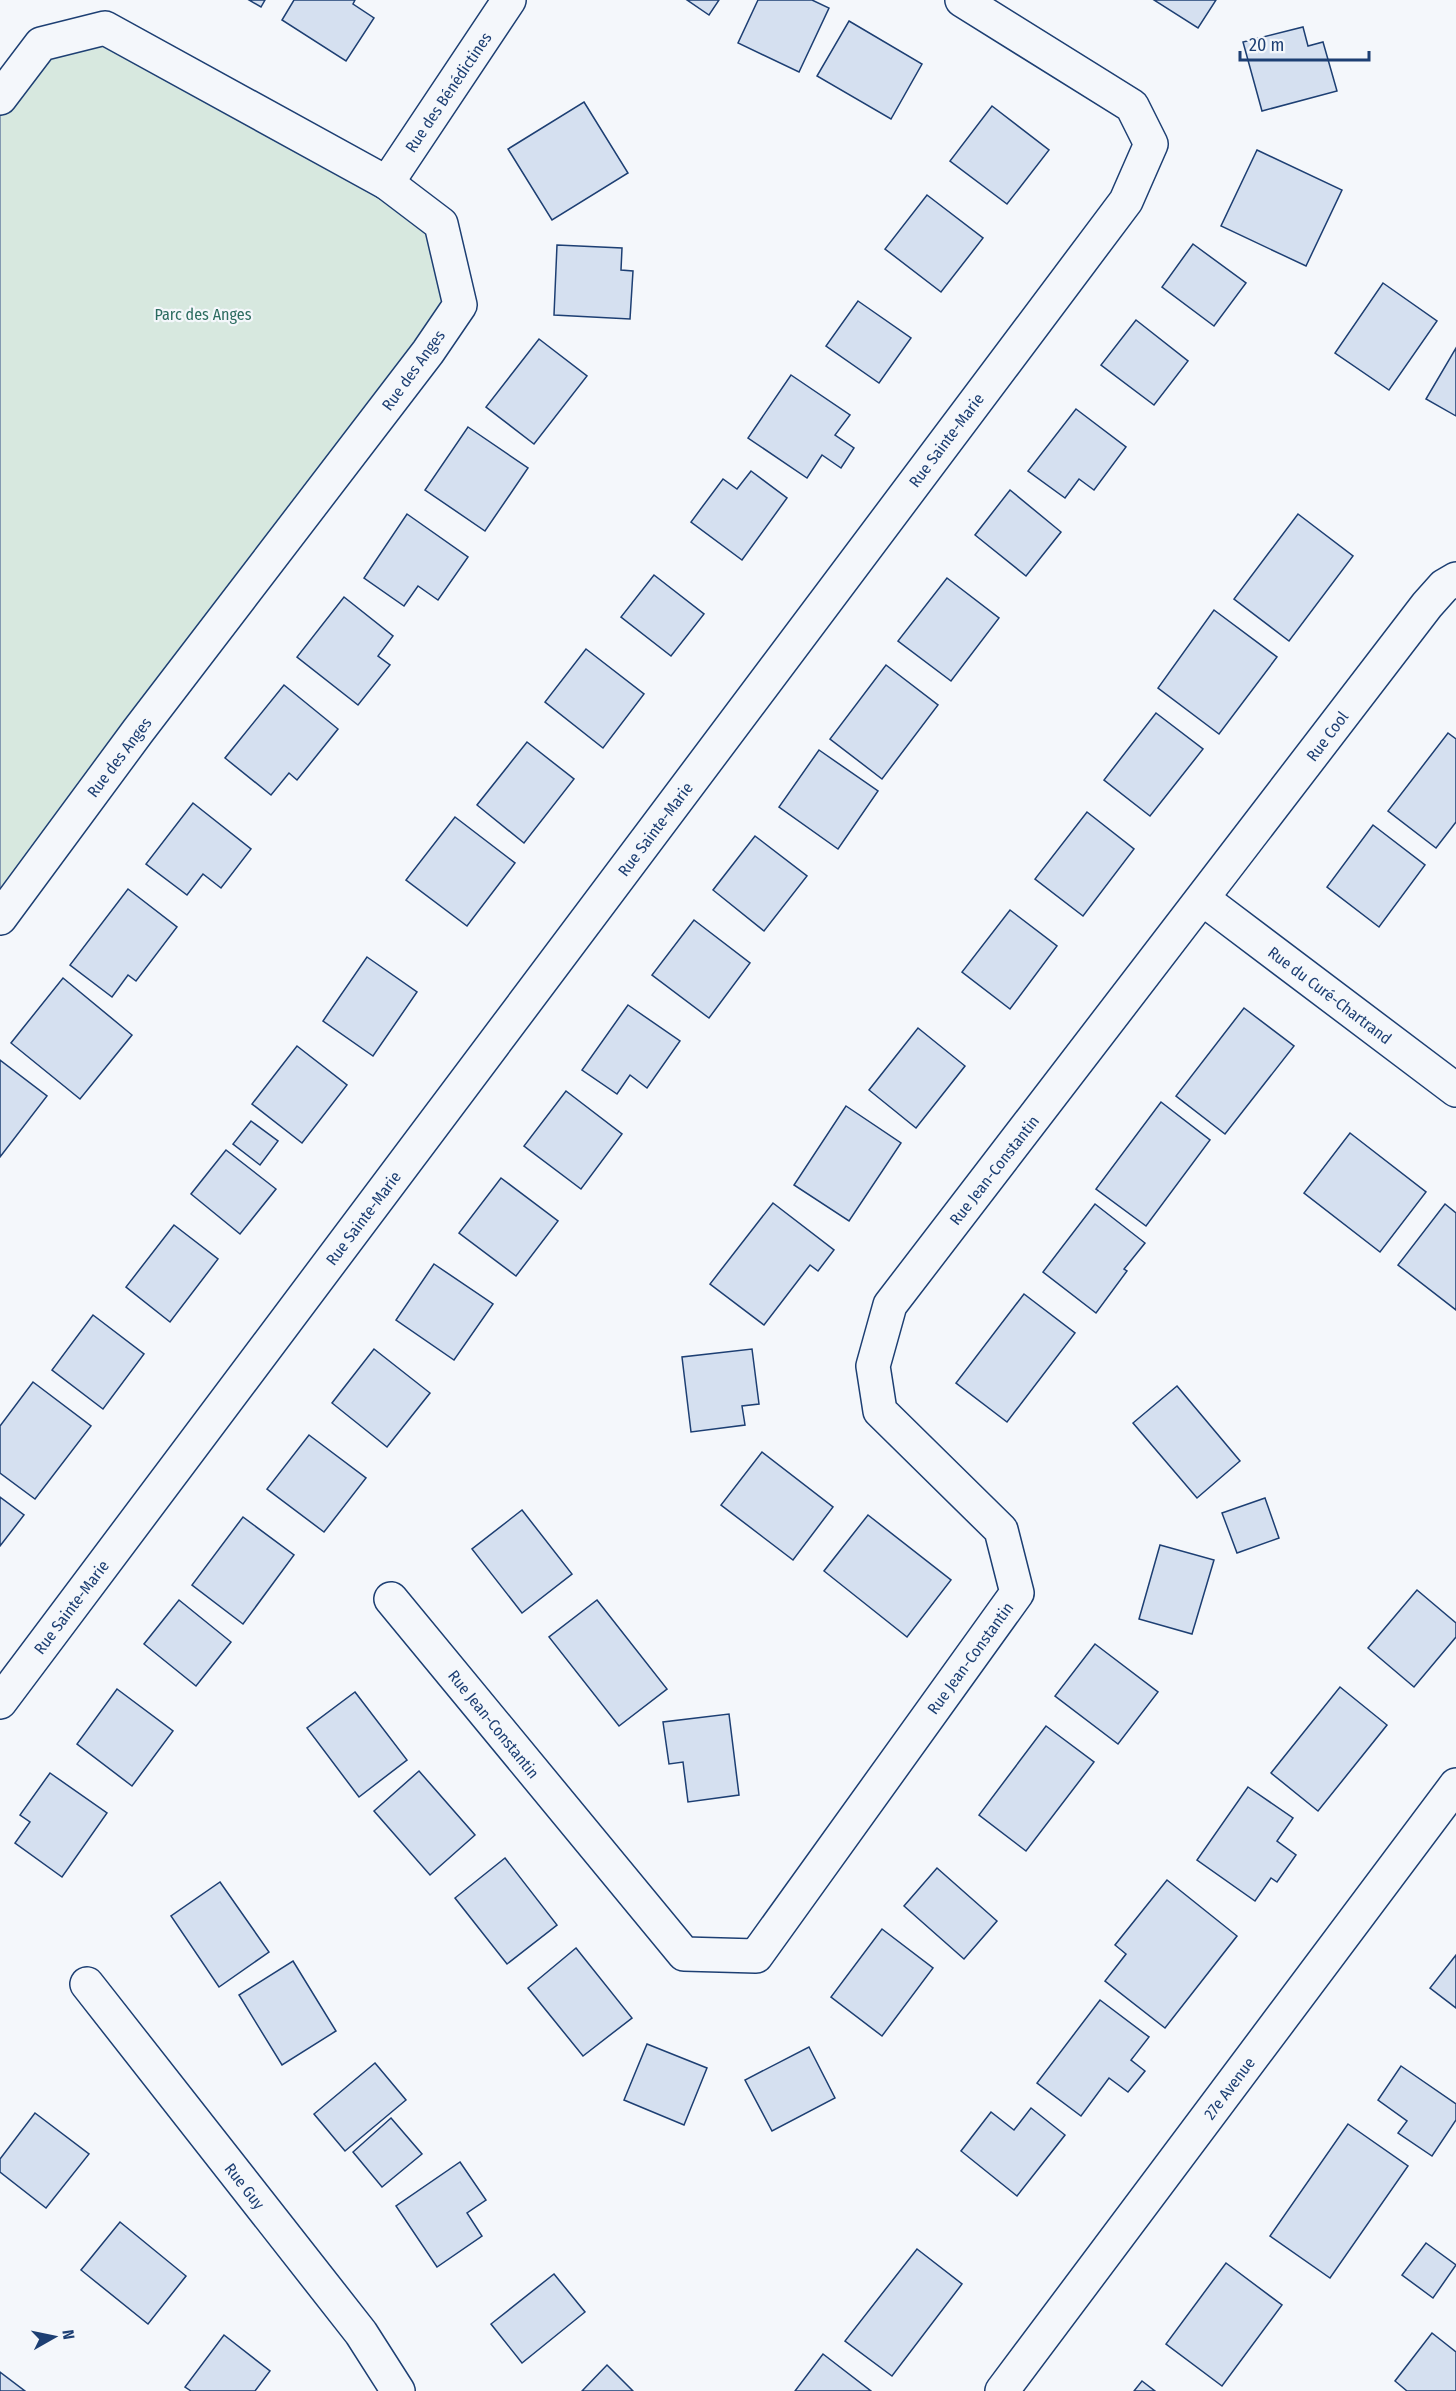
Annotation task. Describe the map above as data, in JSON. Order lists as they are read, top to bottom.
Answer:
{
  "streets": {
    "street": [
      "Rue des Bénédictines",
      "Rue des Anges",
      "Rue Sainte-Marie",
      "Rue Cool",
      "Rue du Curé-Chartrand",
      "Rue Jean-Constantin",
      "27e Avenue",
      "Rue Guy"
    ]
  },
  "crossings": [
    ["Rue des Bénédictines", "Rue des Anges"],
    ["Rue Cool", "Rue du Curé-Chartrand"],
    ["Rue Cool", "Rue Jean-Constantin"],
    ["Rue du Curé-Chartrand", "Rue Jean-Constantin"]
  ],
  "parks": ["Parc des Anges"],
  "scale_bar": "20 m",
  "north": "right"
}
